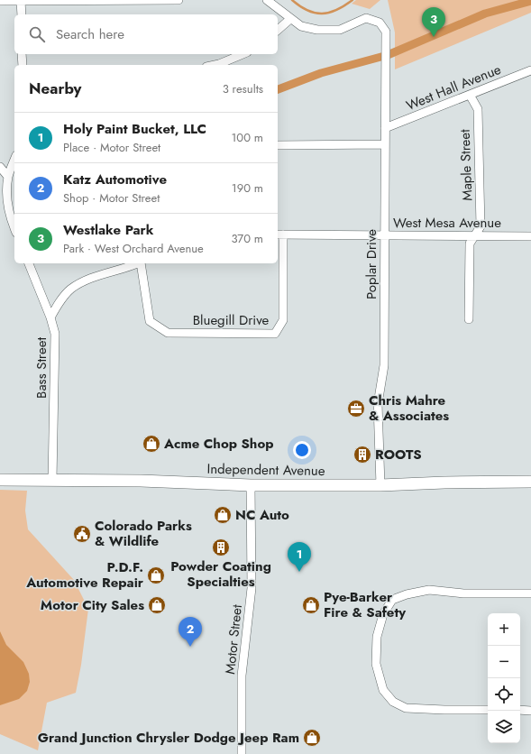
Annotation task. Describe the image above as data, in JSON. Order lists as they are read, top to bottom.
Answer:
{
  "streets": {
    "street": [
      "West Hall Avenue",
      "Maple Street",
      "West Mesa Avenue",
      "Poplar Drive",
      "Bluegill Drive",
      "Bass Street",
      "Independent Avenue",
      "Motor Street"
    ]
  },
  "crossings": [
    ["West Hall Avenue", "Maple Street"],
    ["West Hall Avenue", "Poplar Drive"],
    ["Maple Street", "West Mesa Avenue"],
    ["West Mesa Avenue", "Poplar Drive"],
    ["West Mesa Avenue", "Bluegill Drive"],
    ["Poplar Drive", "Independent Avenue"],
    ["Bass Street", "Independent Avenue"],
    ["Independent Avenue", "Motor Street"]
  ],
  "places": {
    "office": ["Chris Mahre & Associates"],
    "shop": [
      "Acme Chop Shop",
      "NC Auto",
      "P.D.F. Automotive Repair",
      "Motor City Sales",
      "Pye-Barker Fire & Safety",
      "Grand Junction Chrysler Dodge Jeep Ram"
    ],
    "building": ["ROOTS", "Powder Coating Specialties"],
    "public building": ["Colorado Parks & Wildlife"]
  },
  "page": {
    "pins": ["3", "1", "2"],
    "search": "Search here",
    "heading": ["Nearby", "3 results"],
    "list": [
      {
        "mark": "1",
        "name": "Holy Paint Bucket, LLC",
        "note": "Place · Motor Street",
        "value": "100 m"
      },
      {
        "mark": "2",
        "name": "Katz Automotive",
        "note": "Shop · Motor Street",
        "value": "190 m"
      },
      {
        "mark": "3",
        "name": "Westlake Park",
        "note": "Park · West Orchard Avenue",
        "value": "370 m"
      }
    ],
    "map_buttons": ["+", "−"]
  }
}
